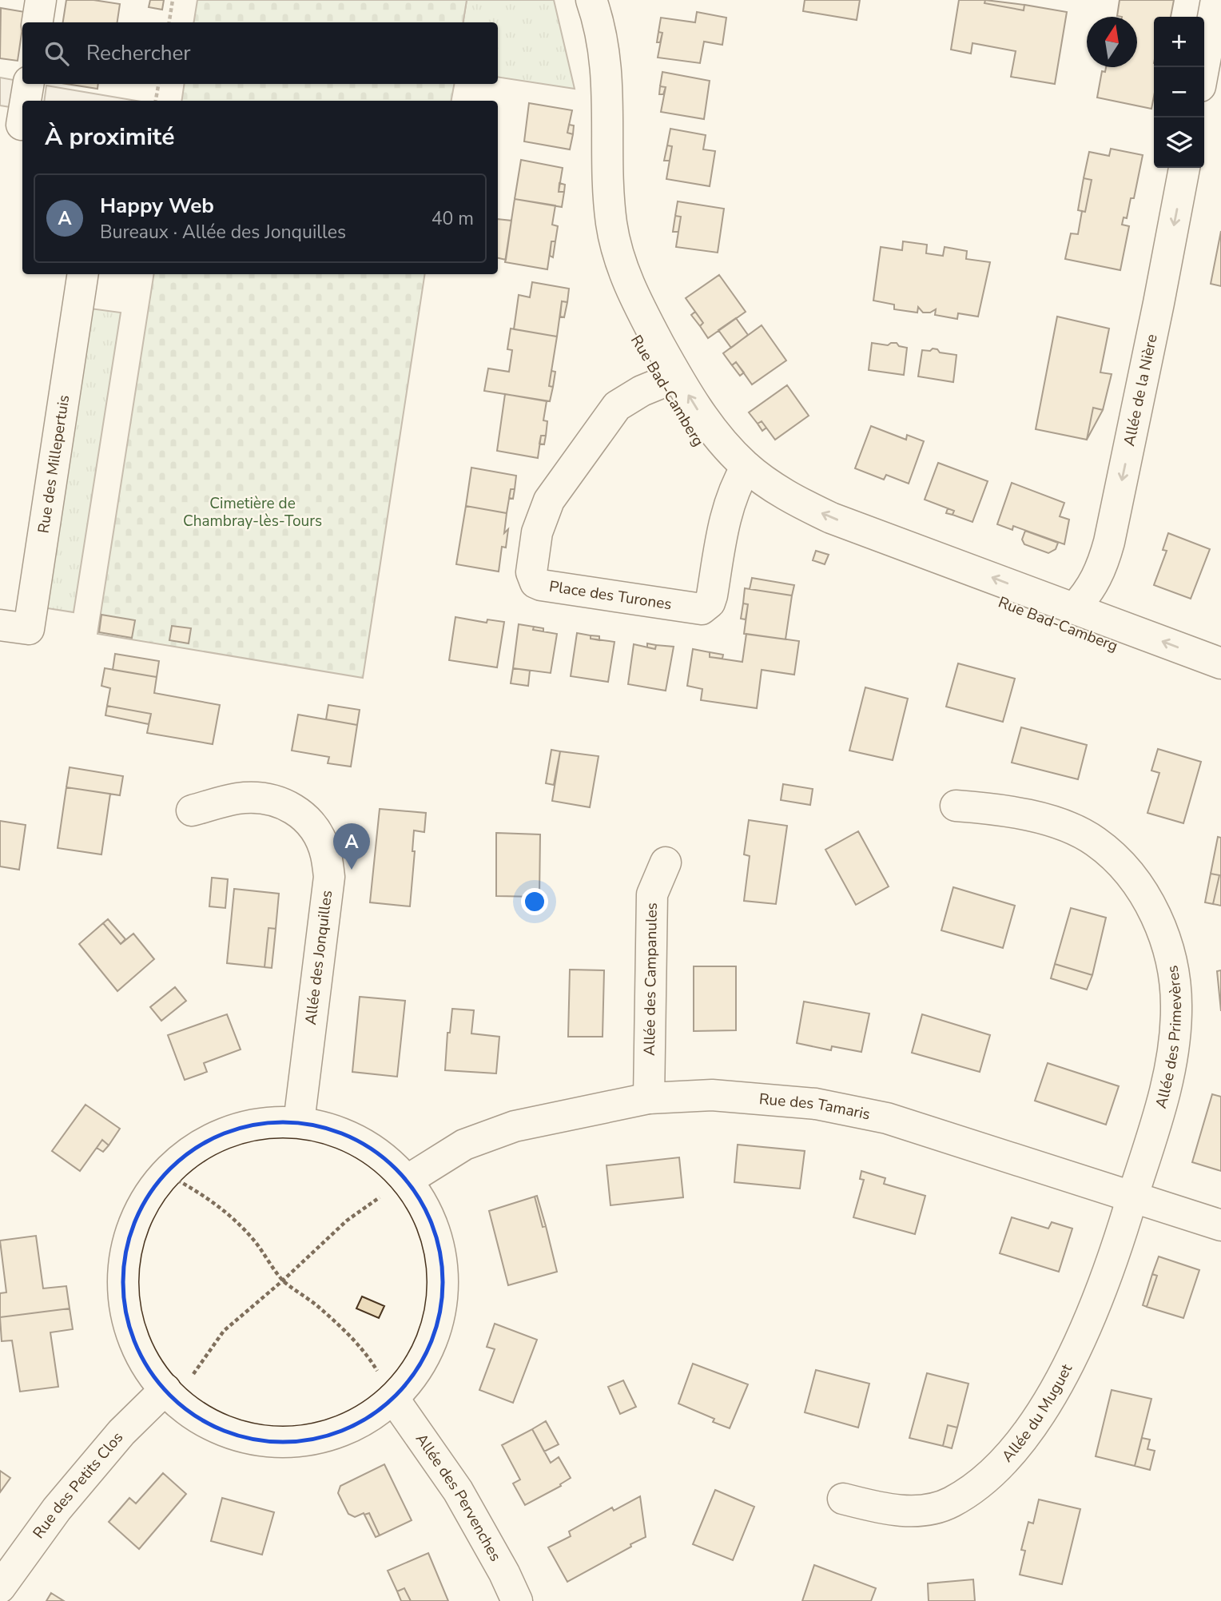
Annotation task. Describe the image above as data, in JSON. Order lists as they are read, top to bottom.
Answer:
{
  "streets": {
    "street": [
      "Allée de la Nière",
      "Rue Bad-Camberg",
      "Rue des Millepertuis",
      "Place des Turones",
      "Allée des Jonquilles",
      "Allée des Campanules",
      "Allée des Primevères",
      "Rue des Tamaris",
      "Allée du Muguet",
      "Rue des Petits Clos",
      "Allée des Pervenches"
    ]
  },
  "crossings": [
    ["Allée de la Nière", "Rue Bad-Camberg"],
    ["Rue Bad-Camberg", "Place des Turones"],
    ["Allée des Campanules", "Rue des Tamaris"],
    ["Allée des Primevères", "Rue des Tamaris"],
    ["Allée des Primevères", "Allée du Muguet"],
    ["Rue des Tamaris", "Allée du Muguet"]
  ],
  "one_way": ["Allée de la Nière", "Rue Bad-Camberg"],
  "parks": ["Cimetière de Chambray-lès-Tours"],
  "north": "top",
  "page": {
    "map_buttons": ["+", "−"],
    "search": "Rechercher",
    "heading": "À proximité",
    "list": [
      {
        "mark": "A",
        "name": "Happy Web",
        "note": "Bureaux · Allée des Jonquilles",
        "value": "40 m"
      }
    ],
    "pins": "A"
  }
}
